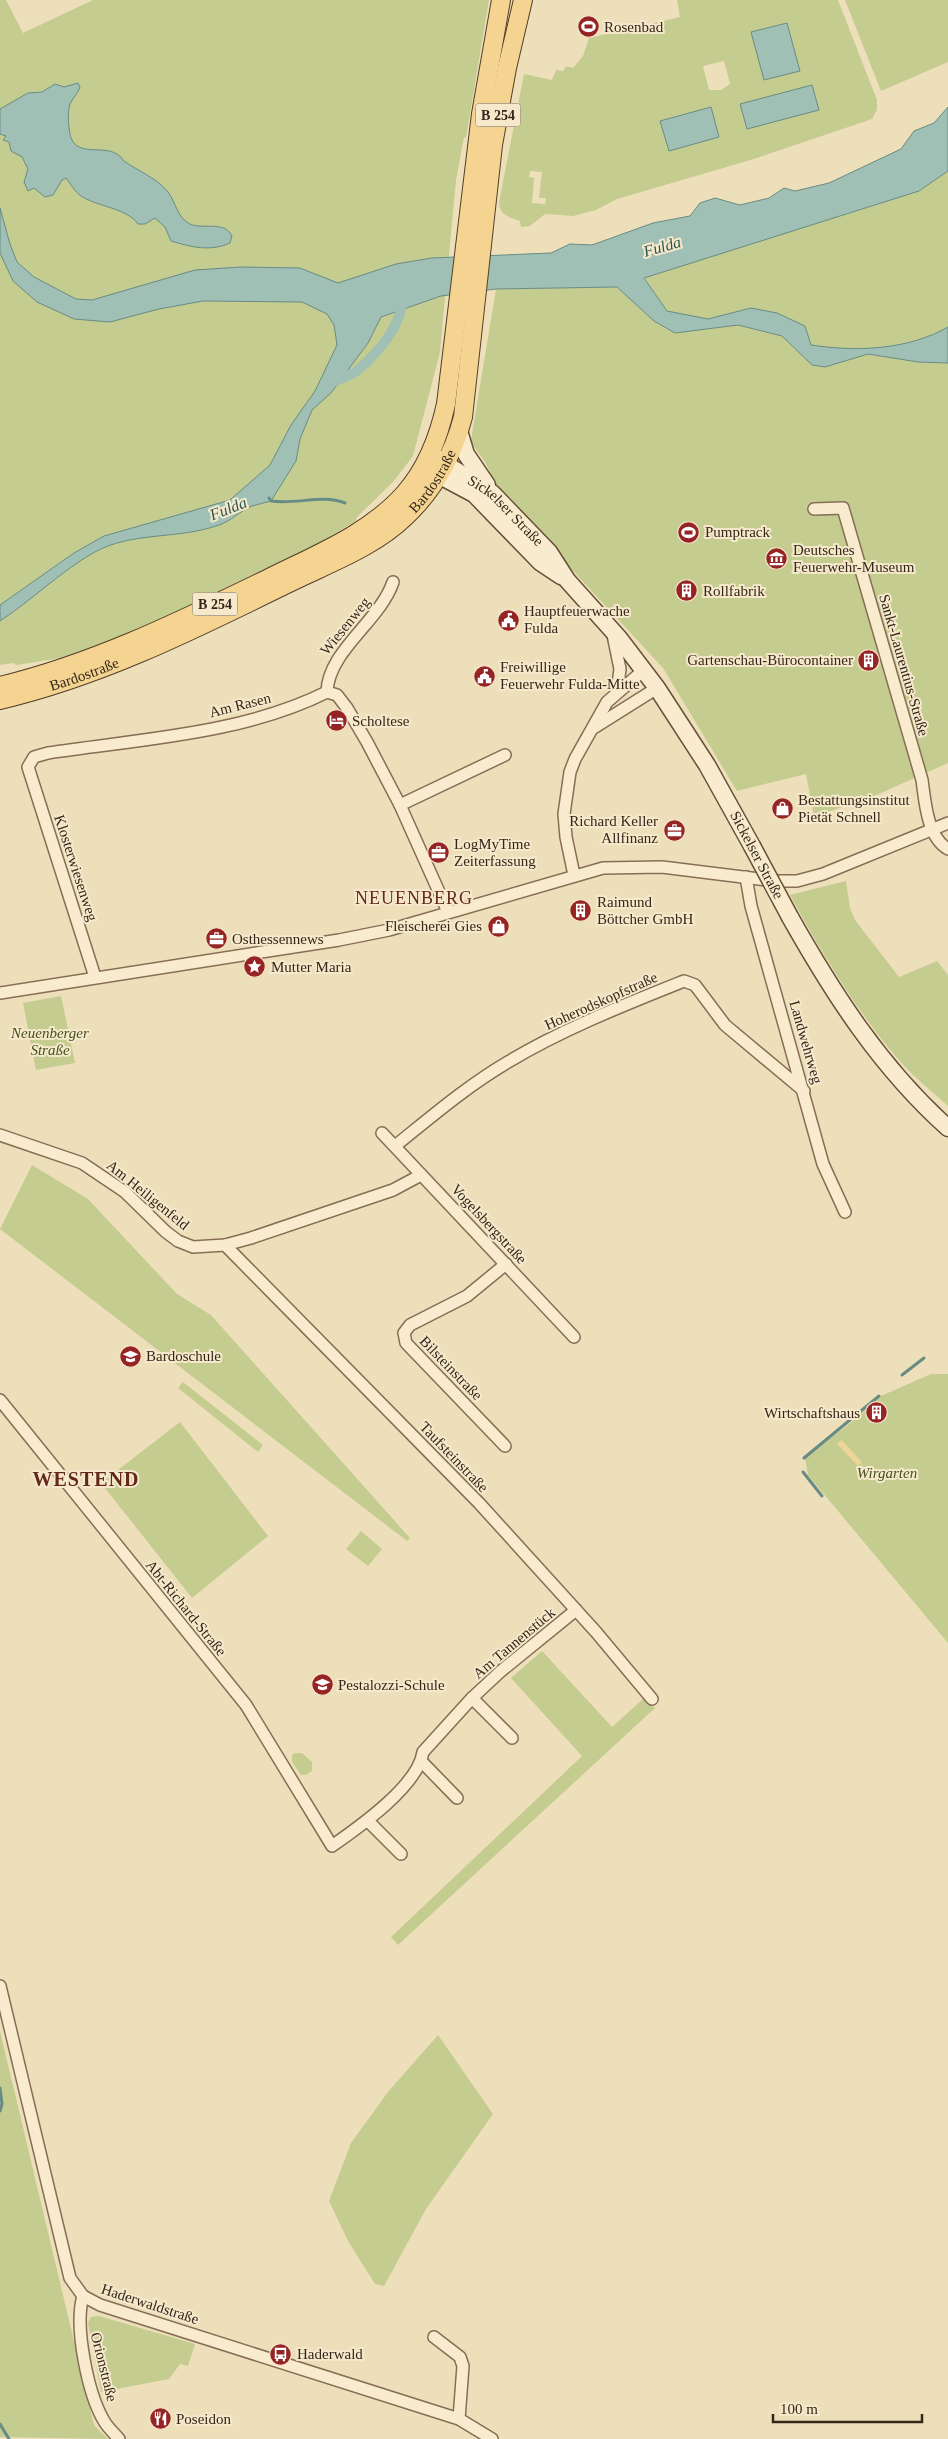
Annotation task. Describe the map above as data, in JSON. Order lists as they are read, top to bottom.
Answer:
{
  "streets": {
    "main road": ["B 254", "Bardostraße", "Sickelser Straße"],
    "street": [
      "Wiesenweg",
      "Sankt-Laurentius-Straße",
      "Am Rasen",
      "Klosterwiesenweg",
      "Hoherodskopfstraße",
      "Landwehrweg",
      "Am Heiligenfeld",
      "Vogelsbergstraße",
      "Bilsteinstraße",
      "Taufsteinstraße",
      "Abt-Richard-Straße",
      "Am Tannenstück",
      "Haderwaldstraße",
      "Orionstraße"
    ]
  },
  "crossings": [
    ["Bardostraße", "Sickelser Straße"],
    ["Wiesenweg", "Am Rasen"],
    ["Am Rasen", "Klosterwiesenweg"],
    ["Hoherodskopfstraße", "Landwehrweg"],
    ["Hoherodskopfstraße", "Vogelsbergstraße"],
    ["Am Heiligenfeld", "Vogelsbergstraße"],
    ["Am Heiligenfeld", "Taufsteinstraße"],
    ["Vogelsbergstraße", "Bilsteinstraße"],
    ["Taufsteinstraße", "Am Tannenstück"],
    ["Abt-Richard-Straße", "Am Tannenstück"],
    ["Haderwaldstraße", "Orionstraße"]
  ],
  "districts": ["NEUENBERG", "WESTEND"],
  "water": ["Fulda"],
  "parks": ["Neuenberger Straße", "Wirgarten"],
  "places": {
    "sports": ["Rosenbad", "Pumptrack"],
    "museum": ["Deutsches Feuerwehr-Museum"],
    "building": [
      "Rollfabrik",
      "Gartenschau-Bürocontainer",
      "Raimund Böttcher GmbH",
      "Wirtschaftshaus"
    ],
    "public building": ["Hauptfeuerwache Fulda", "Freiwillige Feuerwehr Fulda-Mitte"],
    "hotel": ["Scholtese"],
    "shop": ["Bestattungsinstitut Pietät Schnell", "Fleischerei Gies"],
    "office": ["Richard Keller Allfinanz", "LogMyTime Zeiterfassung", "Osthessennews"],
    "place": ["Mutter Maria"],
    "school or university": ["Bardoschule", "Pestalozzi-Schule"],
    "bus stop": ["Haderwald"],
    "restaurant": ["Poseidon"]
  },
  "scale_bar": "100 m"
}
